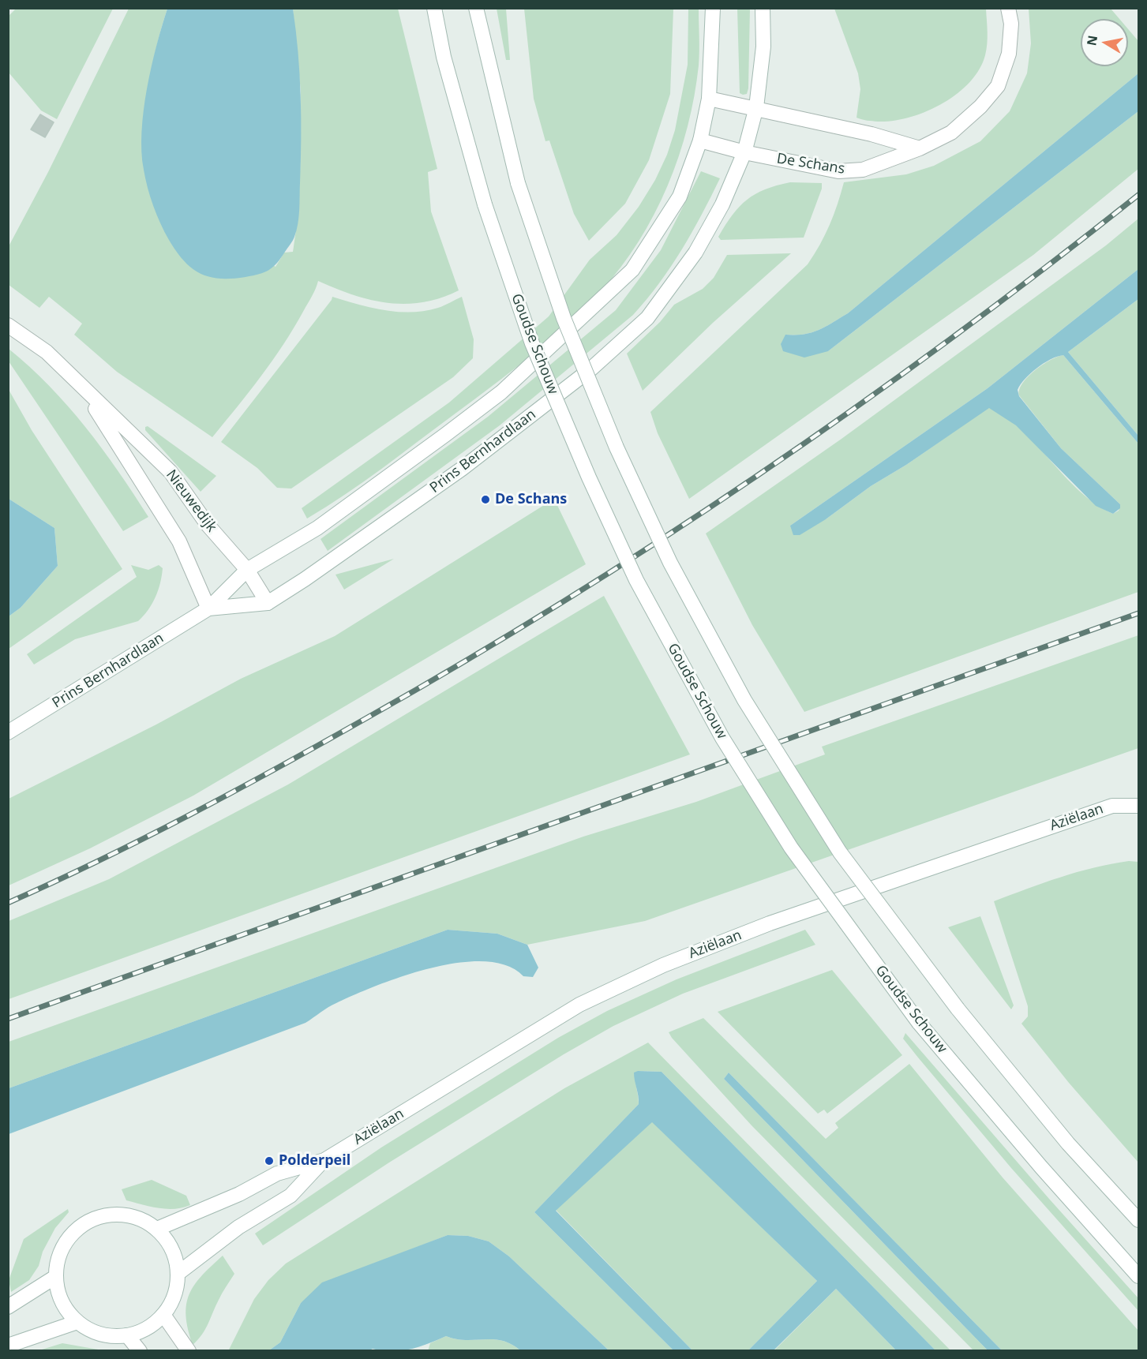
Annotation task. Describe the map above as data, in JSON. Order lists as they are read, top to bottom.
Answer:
{
  "streets": {
    "main road": [
      "De Schans",
      "Goudse Schouw",
      "Prins Bernhardlaan",
      "Nieuwedijk",
      "Aziëlaan"
    ]
  },
  "crossings": [
    ["De Schans", "Prins Bernhardlaan"],
    ["Prins Bernhardlaan", "Nieuwedijk"]
  ],
  "places": ["De Schans", "Polderpeil"],
  "north": "left"
}
